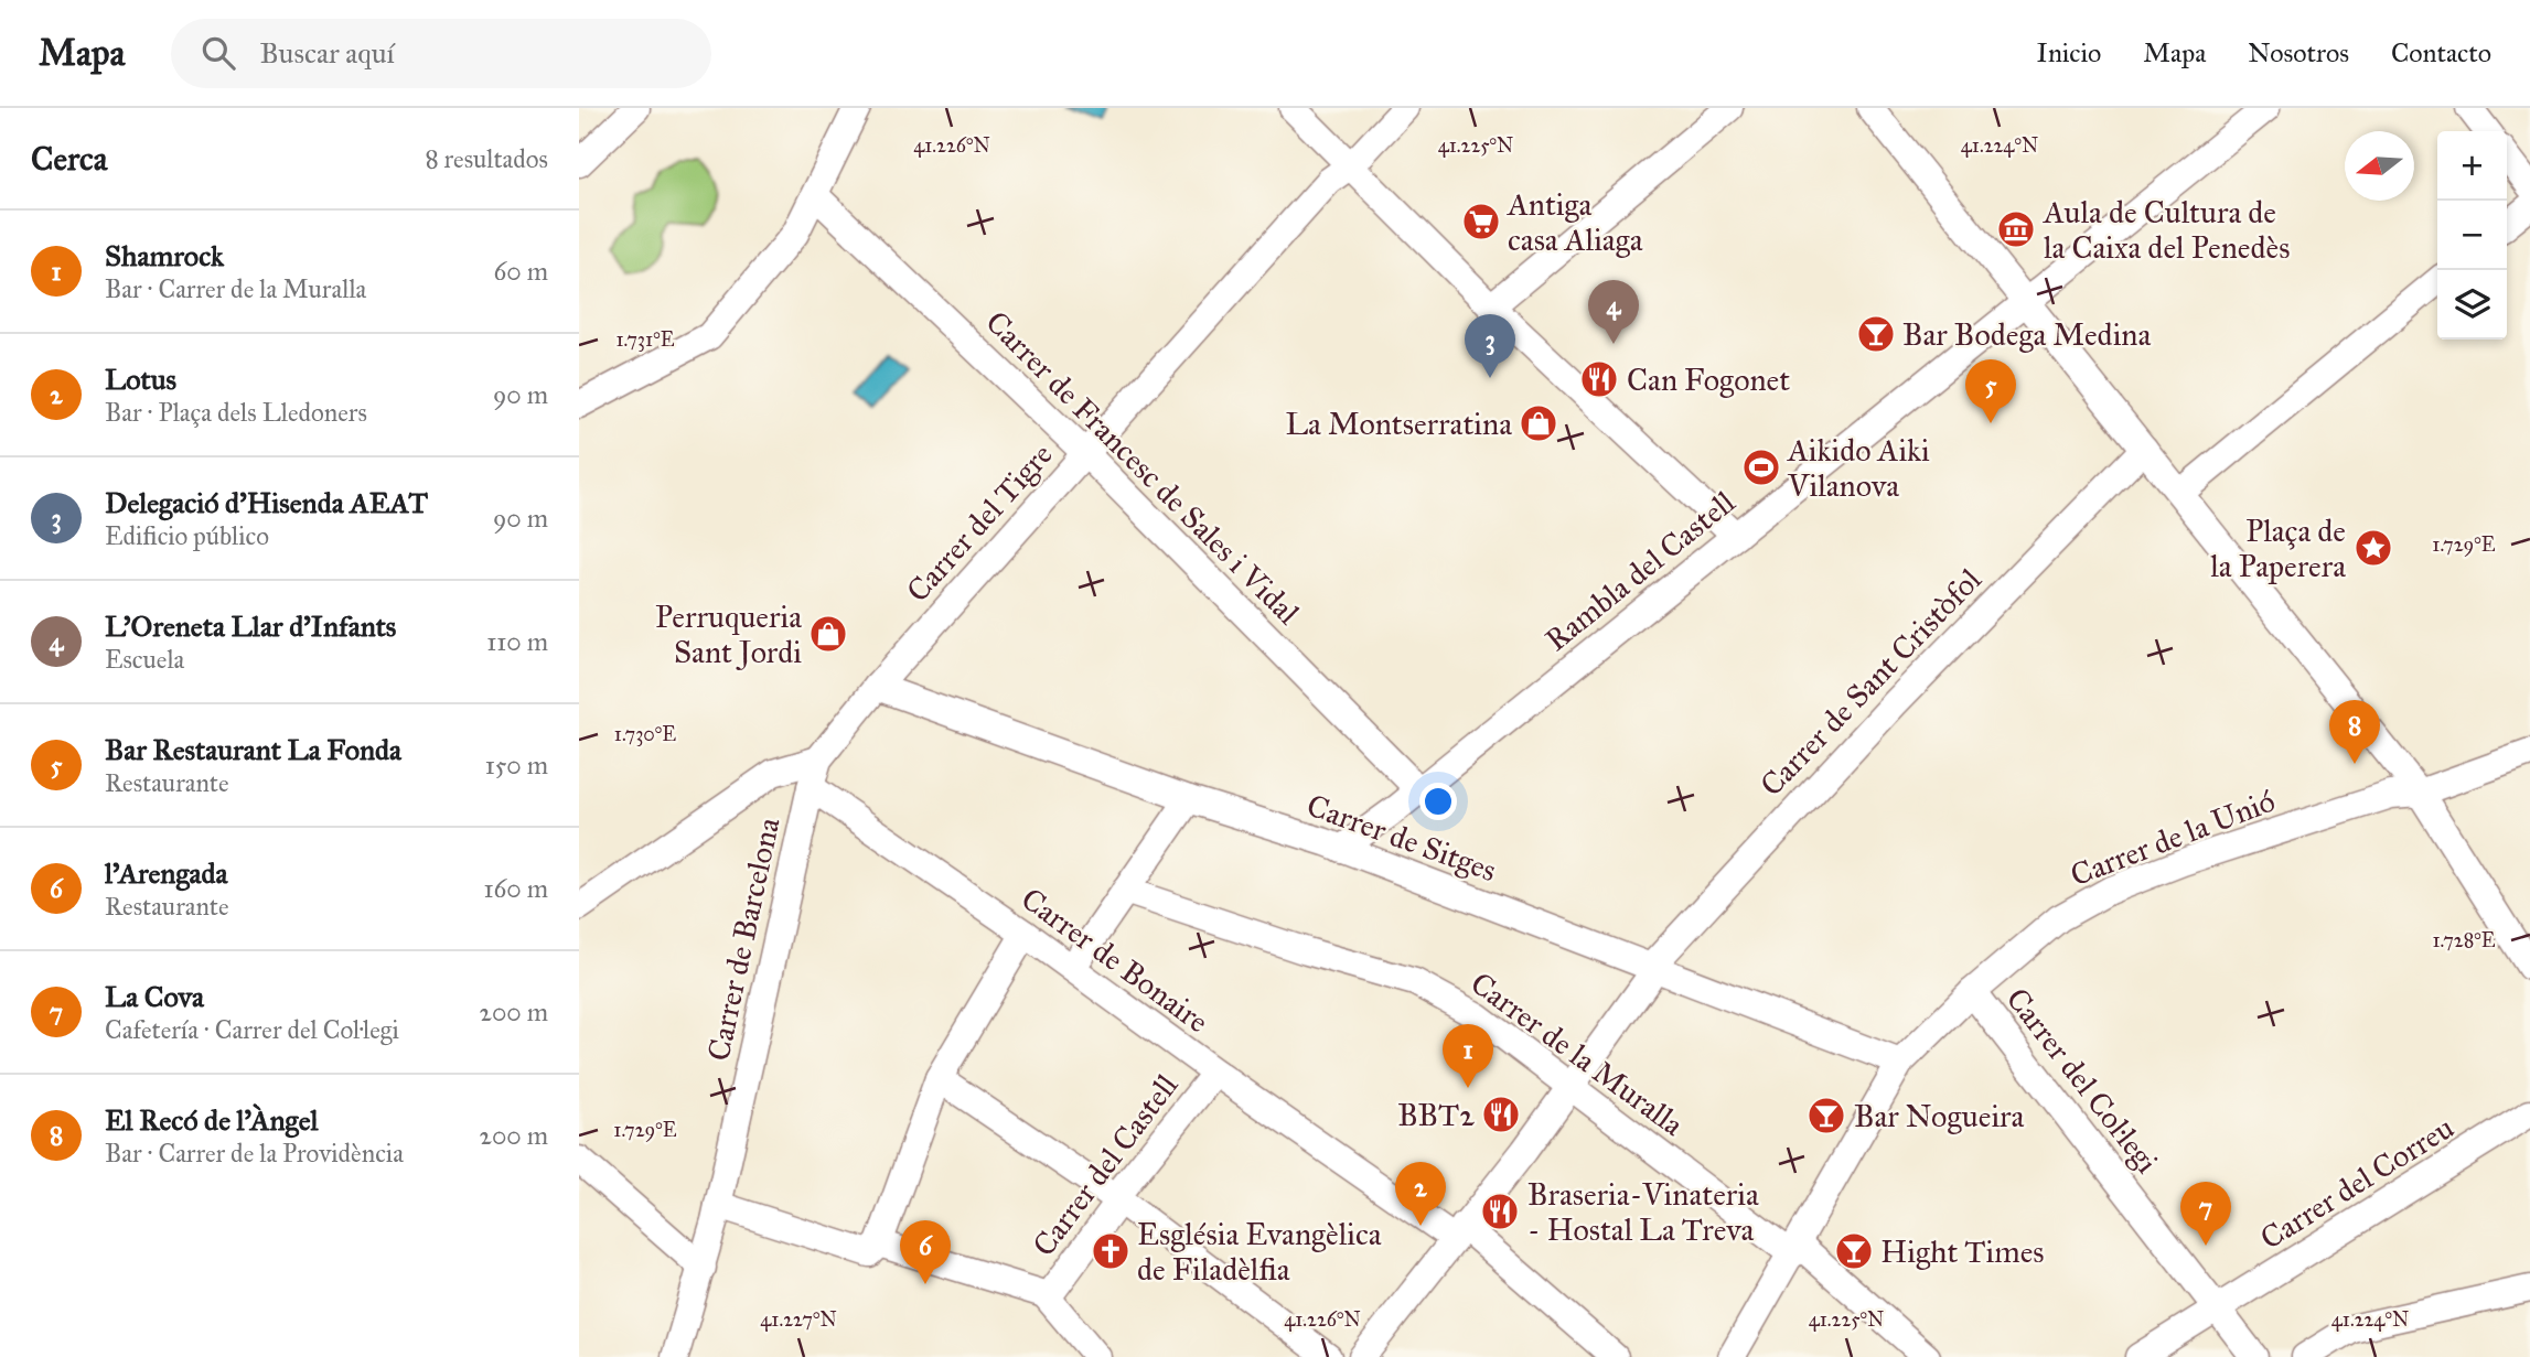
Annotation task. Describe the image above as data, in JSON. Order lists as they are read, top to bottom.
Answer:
{
  "streets": {
    "street": [
      "Carrer de Francesc de Sales i Vidal",
      "Carrer del Tigre",
      "Rambla del Castell",
      "Carrer de Sant Cristòfol",
      "Carrer de Sitges",
      "Carrer de la Unió",
      "Carrer de Barcelona",
      "Carrer de Bonaire",
      "Carrer de la Muralla",
      "Carrer del Col·legi",
      "Carrer del Castell",
      "Carrer del Correu"
    ]
  },
  "crossings": [
    ["Carrer de Francesc de Sales i Vidal", "Carrer del Tigre"],
    ["Carrer de Francesc de Sales i Vidal", "Rambla del Castell"],
    ["Carrer del Tigre", "Carrer de Sitges"],
    ["Carrer del Tigre", "Carrer de Barcelona"],
    ["Rambla del Castell", "Carrer de Sitges"],
    ["Carrer de Sant Cristòfol", "Carrer de Sitges"],
    ["Carrer de Sant Cristòfol", "Carrer de Bonaire"],
    ["Carrer de Sant Cristòfol", "Carrer de la Muralla"],
    ["Carrer de Sitges", "Carrer de la Unió"],
    ["Carrer de la Unió", "Carrer de la Muralla"],
    ["Carrer de la Unió", "Carrer del Col·legi"],
    ["Carrer de Barcelona", "Carrer de Bonaire"],
    ["Carrer de Bonaire", "Carrer del Castell"],
    ["Carrer del Col·legi", "Carrer del Correu"]
  ],
  "places": {
    "supermarket": ["Antiga casa Aliaga"],
    "museum": ["Aula de Cultura de la Caixa del Penedès"],
    "bar": ["Bar Bodega Medina", "Bar Nogueira", "Hight Times"],
    "restaurant": ["Can Fogonet", "BBT2", "Braseria-Vinateria - Hostal La Treva"],
    "shop": ["La Montserratina", "Perruqueria Sant Jordi"],
    "sports": ["Aikido Aiki Vilanova"],
    "place": ["Plaça de la Paperera"],
    "church": ["Església Evangèlica de Filadèlfia"]
  },
  "north": "left",
  "page": {
    "header": "Mapa",
    "search": "Buscar aquí",
    "nav": [
      "Inicio",
      "Mapa",
      "Nosotros",
      "Contacto"
    ],
    "heading": ["Cerca", "8 resultados"],
    "map_buttons": ["+", "−"],
    "list": [
      {
        "mark": "1",
        "name": "Shamrock",
        "note": "Bar · Carrer de la Muralla",
        "value": "60 m"
      },
      {
        "mark": "2",
        "name": "Lotus",
        "note": "Bar · Plaça dels Lledoners",
        "value": "90 m"
      },
      {
        "mark": "3",
        "name": "Delegació d'Hisenda AEAT",
        "note": "Edificio público",
        "value": "90 m"
      },
      {
        "mark": "4",
        "name": "L'Oreneta Llar d'Infants",
        "note": "Escuela",
        "value": "110 m"
      },
      {
        "mark": "5",
        "name": "Bar Restaurant La Fonda",
        "note": "Restaurante",
        "value": "150 m"
      },
      {
        "mark": "6",
        "name": "l'Arengada",
        "note": "Restaurante",
        "value": "160 m"
      },
      {
        "mark": "7",
        "name": "La Cova",
        "note": "Cafetería · Carrer del Col·legi",
        "value": "200 m"
      },
      {
        "mark": "8",
        "name": "El Recó de l'Àngel",
        "note": "Bar · Carrer de la Providència",
        "value": "200 m"
      }
    ],
    "pins": [
      "4",
      "3",
      "5",
      "8",
      "1",
      "2",
      "7",
      "6"
    ]
  },
  "coordinates": [
    "41.226°N",
    "41.225°N",
    "41.224°N",
    "1.731°E",
    "1.729°E",
    "1.730°E",
    "1.728°E",
    "41.227°N"
  ]
}
